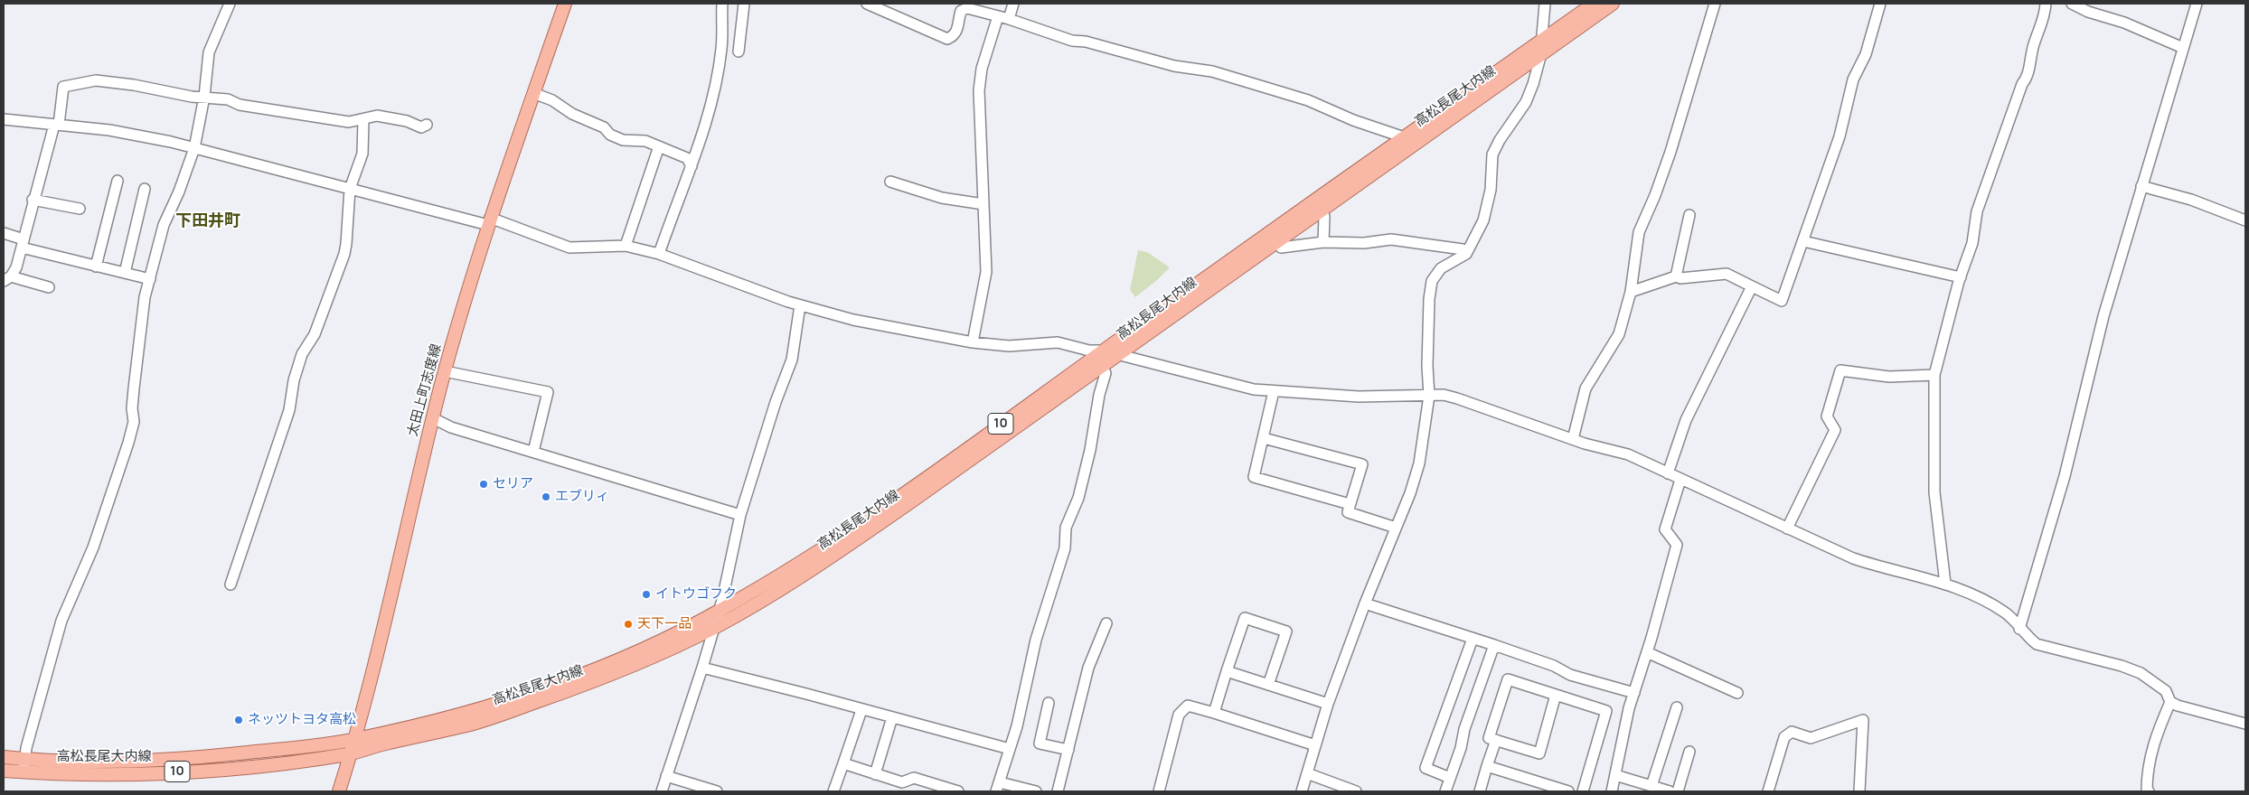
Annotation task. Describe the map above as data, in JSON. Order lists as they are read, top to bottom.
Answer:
{
  "streets": {
    "main road": ["高松長尾大内線", "太田上町志度線", "10"]
  },
  "crossings": [
    ["高松長尾大内線", "太田上町志度線"]
  ],
  "districts": ["下田井町"],
  "places": [
    "セリア",
    "エブリィ",
    "イトウゴフク",
    "天下一品",
    "ネッツトヨタ高松"
  ]
}
